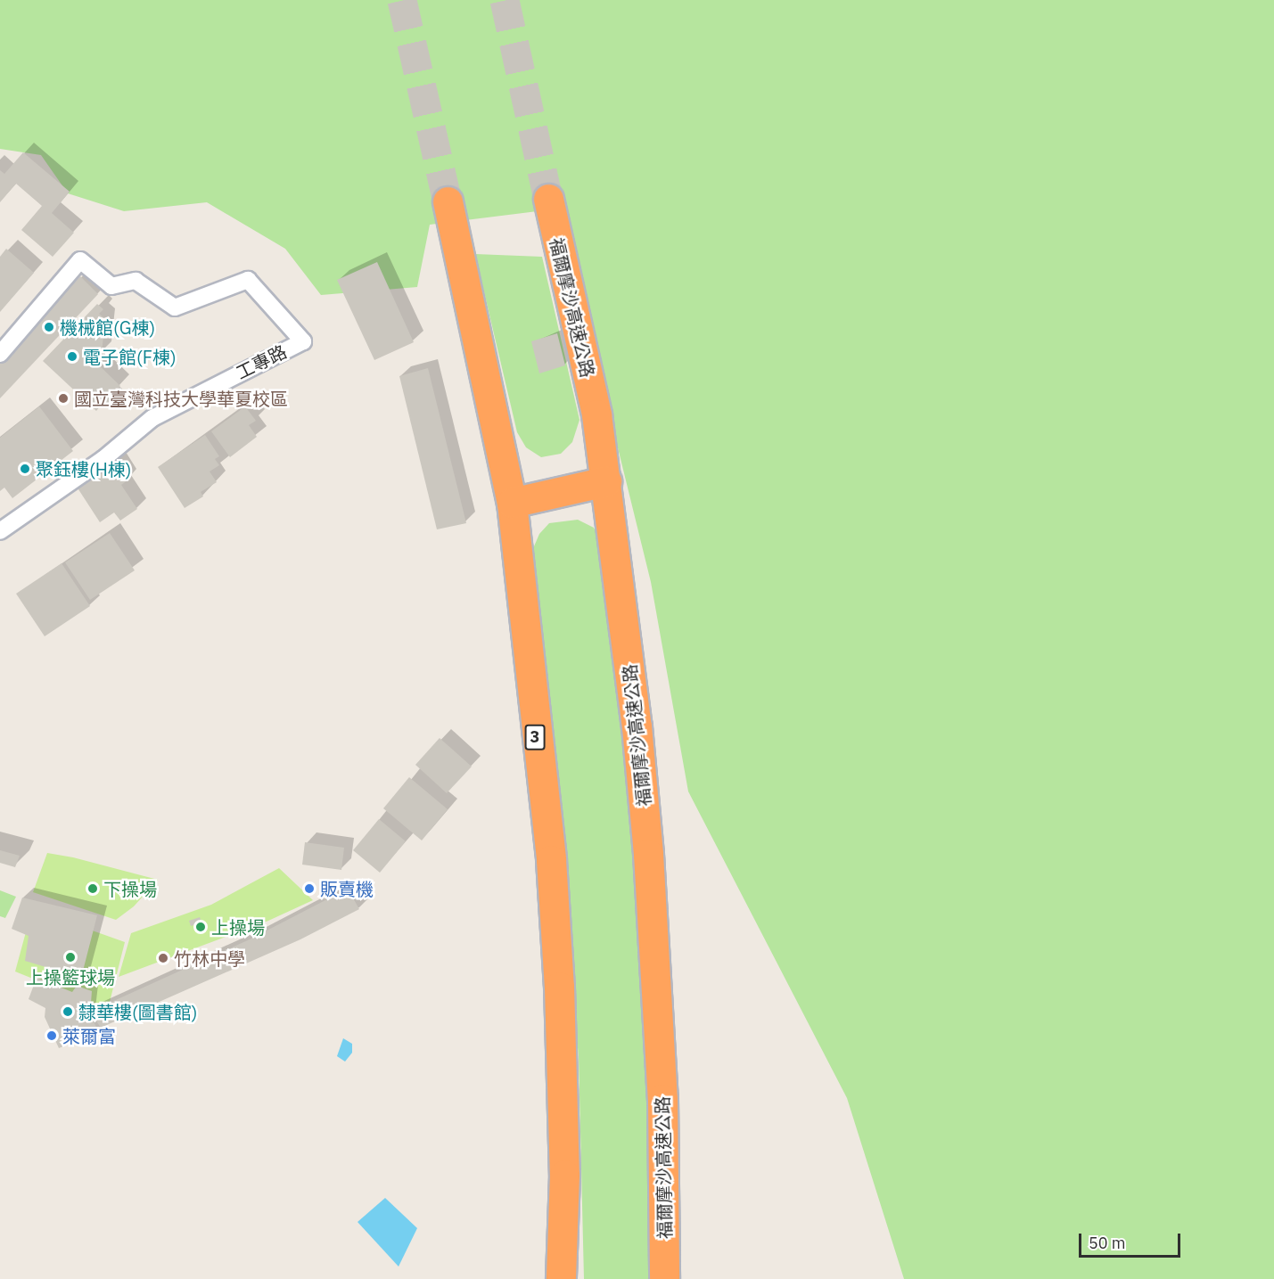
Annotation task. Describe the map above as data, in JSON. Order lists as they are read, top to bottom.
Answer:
{
  "streets": {
    "highway": ["福爾摩沙高速公路", "3"],
    "street": ["工專路"]
  },
  "places": [
    "機械館(G棟)",
    "電子館(F棟)",
    "國立臺灣科技大學華夏校區",
    "聚鈺樓(H棟)",
    "下操場",
    "販賣機",
    "上操場",
    "上操籃球場",
    "竹林中學",
    "隸華樓(圖書館)",
    "萊爾富"
  ],
  "scale_bar": "50 m"
}
